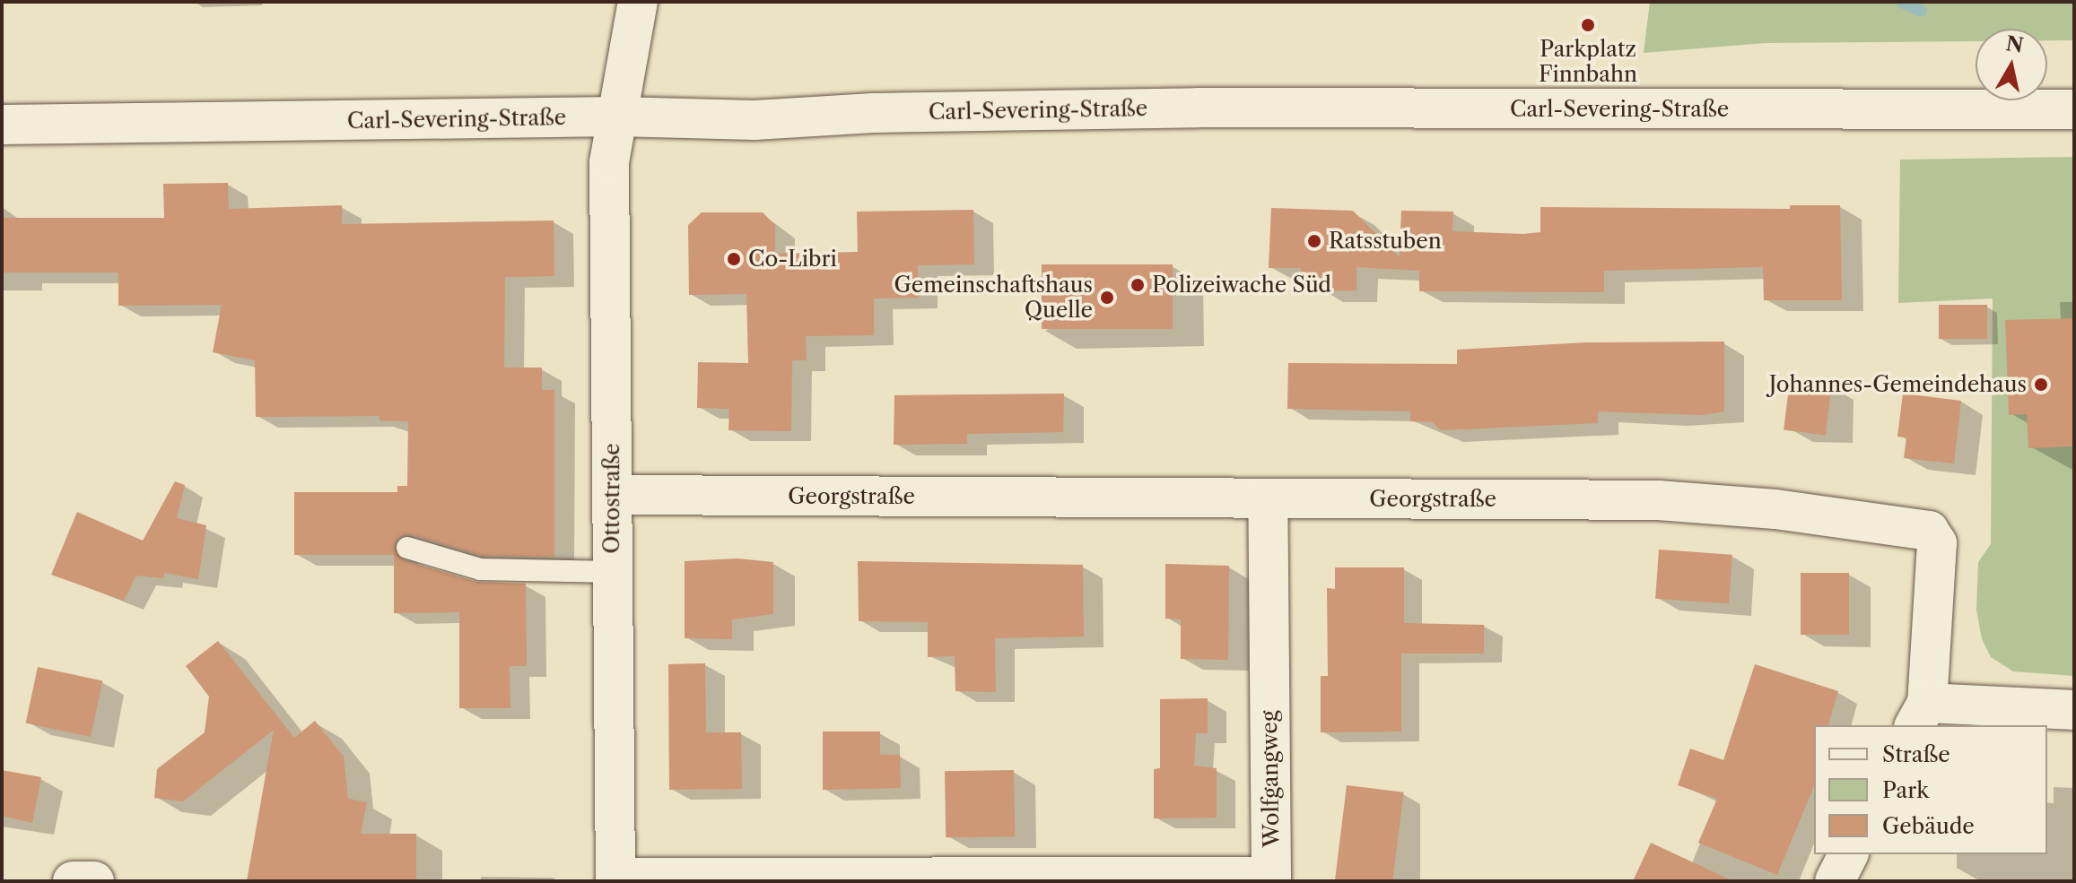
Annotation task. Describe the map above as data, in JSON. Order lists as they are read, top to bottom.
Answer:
{
  "streets": {
    "street": [
      "Carl-Severing-Straße",
      "Georgstraße",
      "Ottostraße",
      "Wolfgangweg"
    ]
  },
  "crossings": [
    ["Carl-Severing-Straße", "Ottostraße"],
    ["Georgstraße", "Ottostraße"],
    ["Georgstraße", "Wolfgangweg"],
    ["Ottostraße", "Wolfgangweg"]
  ],
  "places": [
    "Parkplatz Finnbahn",
    "Ratsstuben",
    "Co-Libri",
    "Polizeiwache Süd",
    "Gemeinschaftshaus Quelle",
    "Johannes-Gemeindehaus"
  ],
  "legend": ["Straße", "Park", "Gebäude"],
  "north": "top"
}
